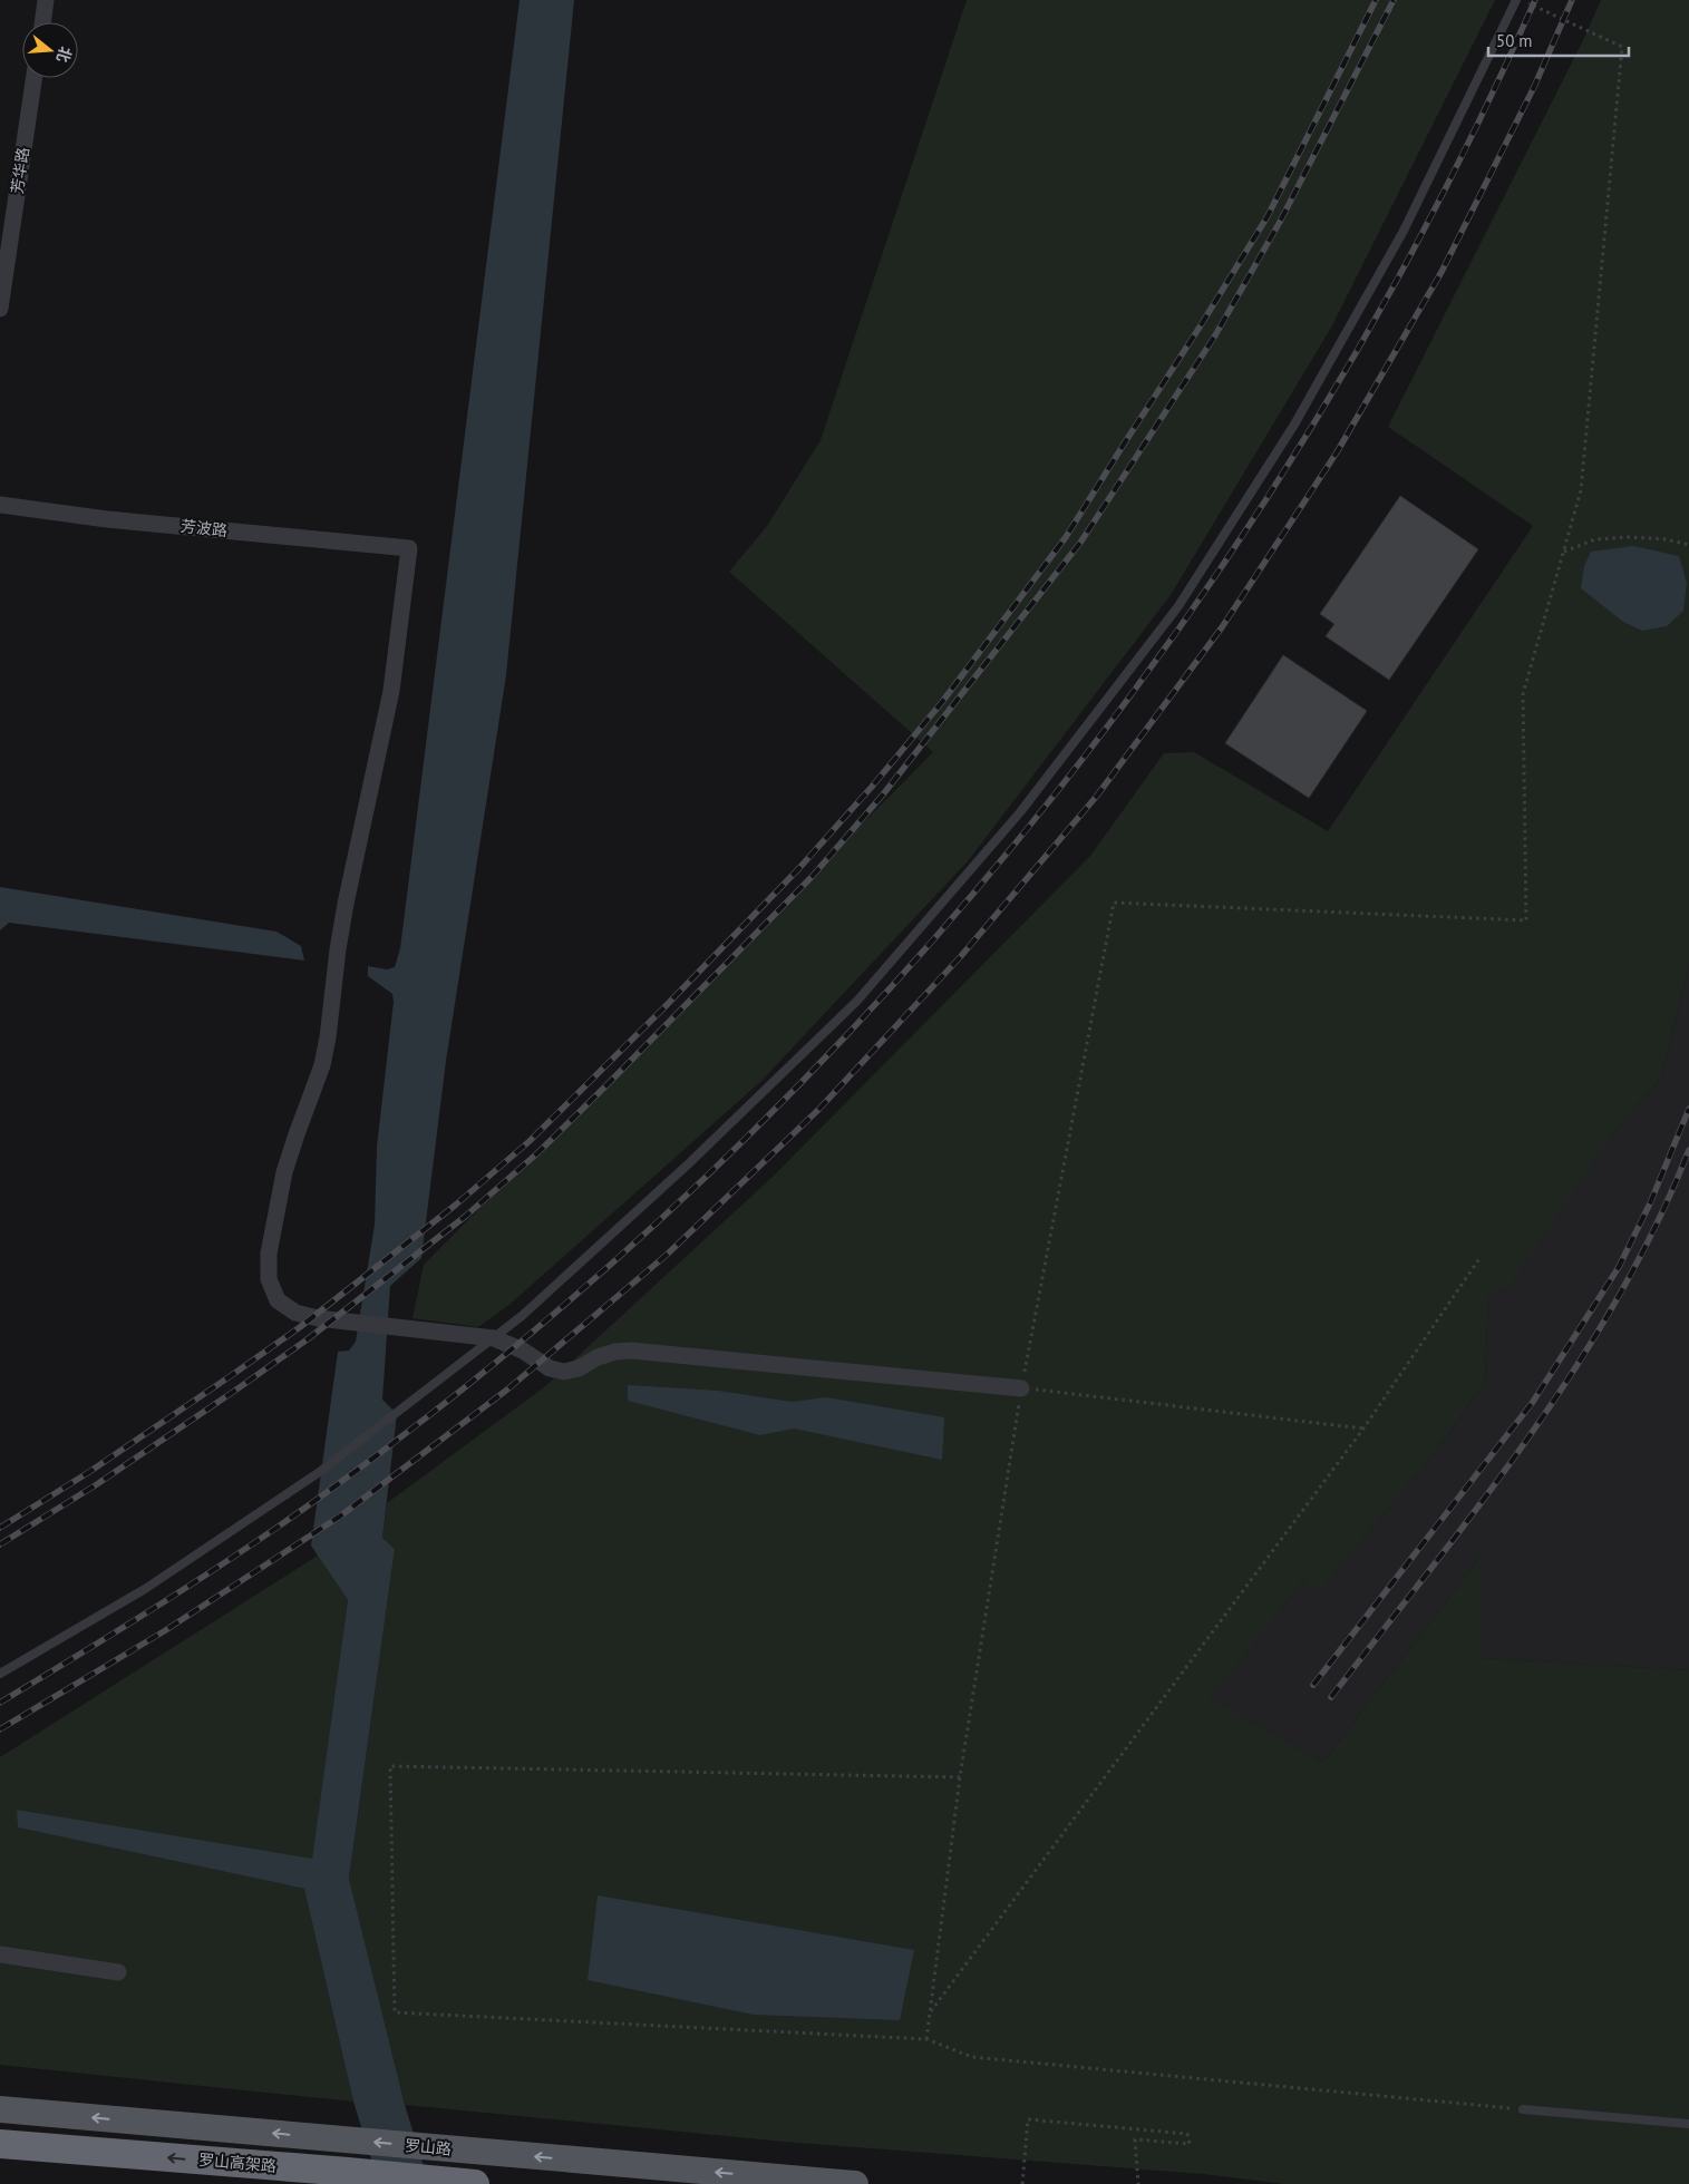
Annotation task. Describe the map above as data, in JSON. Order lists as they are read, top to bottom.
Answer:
{
  "streets": {
    "highway": ["罗山高架路"],
    "main road": ["罗山路"],
    "street": ["芳华路", "芳波路"]
  },
  "one_way": ["罗山路", "罗山高架路"],
  "scale_bar": "50 m",
  "north": "right"
}
